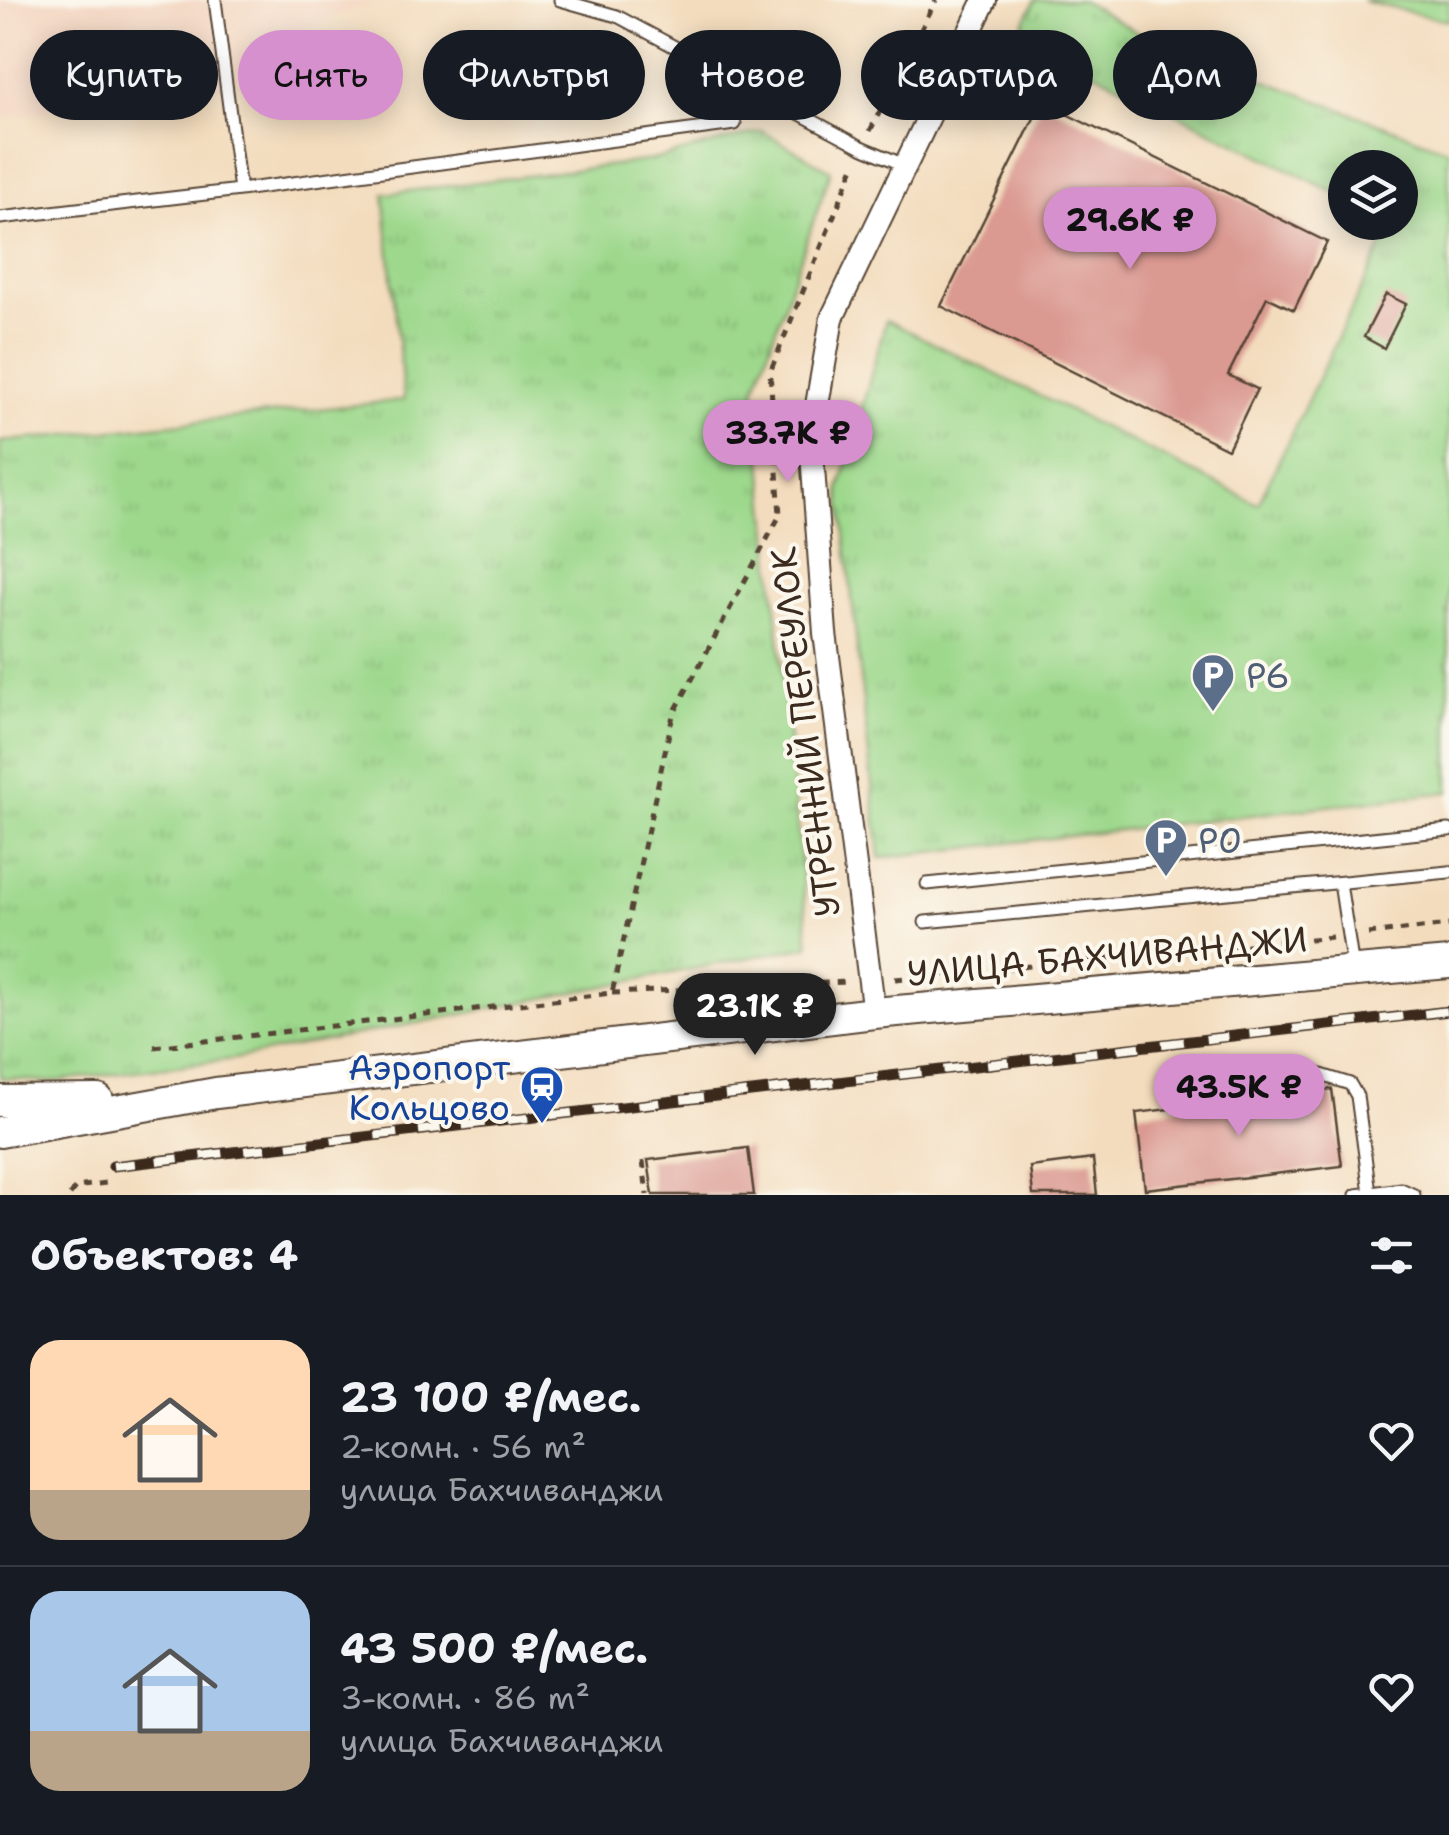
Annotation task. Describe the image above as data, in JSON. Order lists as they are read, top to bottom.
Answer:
{
  "streets": {
    "main road": ["УЛИЦА БАХЧИВАНДЖИ"],
    "street": ["УТРЕННИЙ ПЕРЕУЛОК"]
  },
  "crossings": [
    ["УТРЕННИЙ ПЕРЕУЛОК", "УЛИЦА БАХЧИВАНДЖИ"]
  ],
  "places": {
    "parking": ["P6", "P0"],
    "station": ["Аэропорт Кольцово"]
  },
  "page": {
    "chip": [
      "Купить",
      "Снять",
      "Фильтры",
      "Новое",
      "Квартира",
      "Дом"
    ],
    "price": [
      "29.6K ₽",
      "33.7K ₽",
      "23.1K ₽",
      "43.5K ₽"
    ],
    "heading": "Объектов: 4",
    "list": [
      {
        "name": "23 100 ₽/мес.",
        "note": "2-комн. · 56 m² · улица Бахчиванджи"
      },
      {
        "name": "43 500 ₽/мес.",
        "note": "3-комн. · 86 m² · улица Бахчиванджи"
      }
    ]
  }
}
